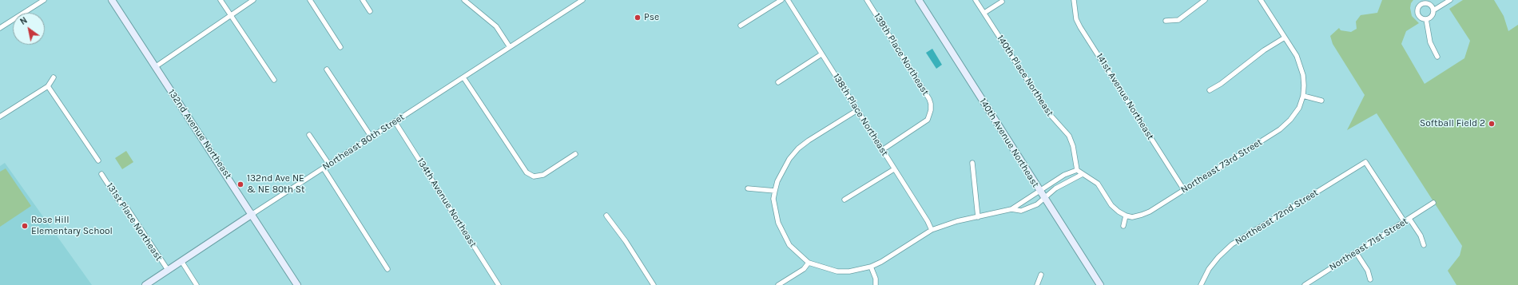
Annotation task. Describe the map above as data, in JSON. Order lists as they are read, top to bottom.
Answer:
{
  "streets": {
    "main road": ["132nd Avenue Northeast", "Northeast 80th Street", "140th Avenue Northeast"],
    "street": [
      "139th Place Northeast",
      "140th Place Northeast",
      "141st Avenue Northeast",
      "138th Place Northeast",
      "Northeast 73rd Street",
      "134th Avenue Northeast",
      "Northeast 72nd Street",
      "131st Place Northeast",
      "Northeast 71st Street"
    ]
  },
  "crossings": [
    ["139th Place Northeast", "138th Place Northeast"],
    ["141st Avenue Northeast", "Northeast 73rd Street"],
    ["132nd Avenue Northeast", "Northeast 80th Street"],
    ["Northeast 80th Street", "134th Avenue Northeast"],
    ["Northeast 80th Street", "131st Place Northeast"],
    ["Northeast 72nd Street", "Northeast 71st Street"]
  ],
  "places": [
    "Pse",
    "Softball Field 2",
    "132nd Ave NE & NE 80th St",
    "Rose Hill Elementary School"
  ],
  "north": "top left"
}
